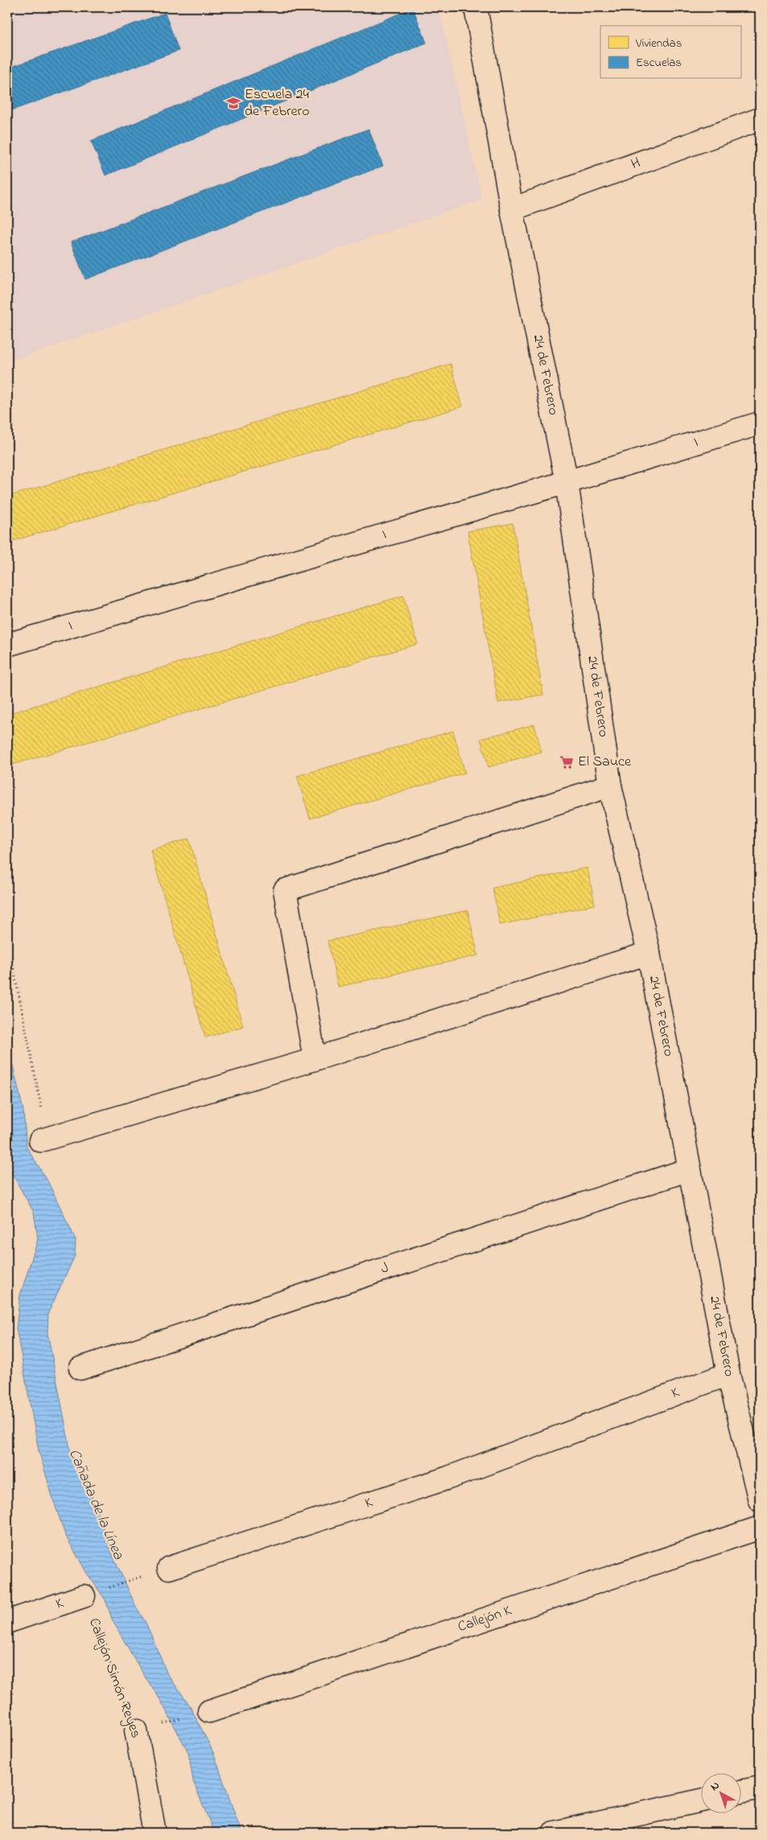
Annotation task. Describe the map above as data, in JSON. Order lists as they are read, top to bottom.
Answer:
{
  "streets": {
    "street": [
      "H",
      "24 de Febrero",
      "I",
      "J",
      "K",
      "Callejón K",
      "Callejón Simón Reyes"
    ]
  },
  "crossings": [
    ["H", "24 de Febrero"],
    ["24 de Febrero", "I"],
    ["24 de Febrero", "J"],
    ["24 de Febrero", "K"],
    ["K", "Callejón Simón Reyes"]
  ],
  "water": ["Cañada de la Línea"],
  "places": {
    "school or university": ["Escuela 24 de Febrero"],
    "supermarket": ["El Sauce"]
  },
  "legend": ["Viviendas", "Escuelas"],
  "north": "top left"
}
